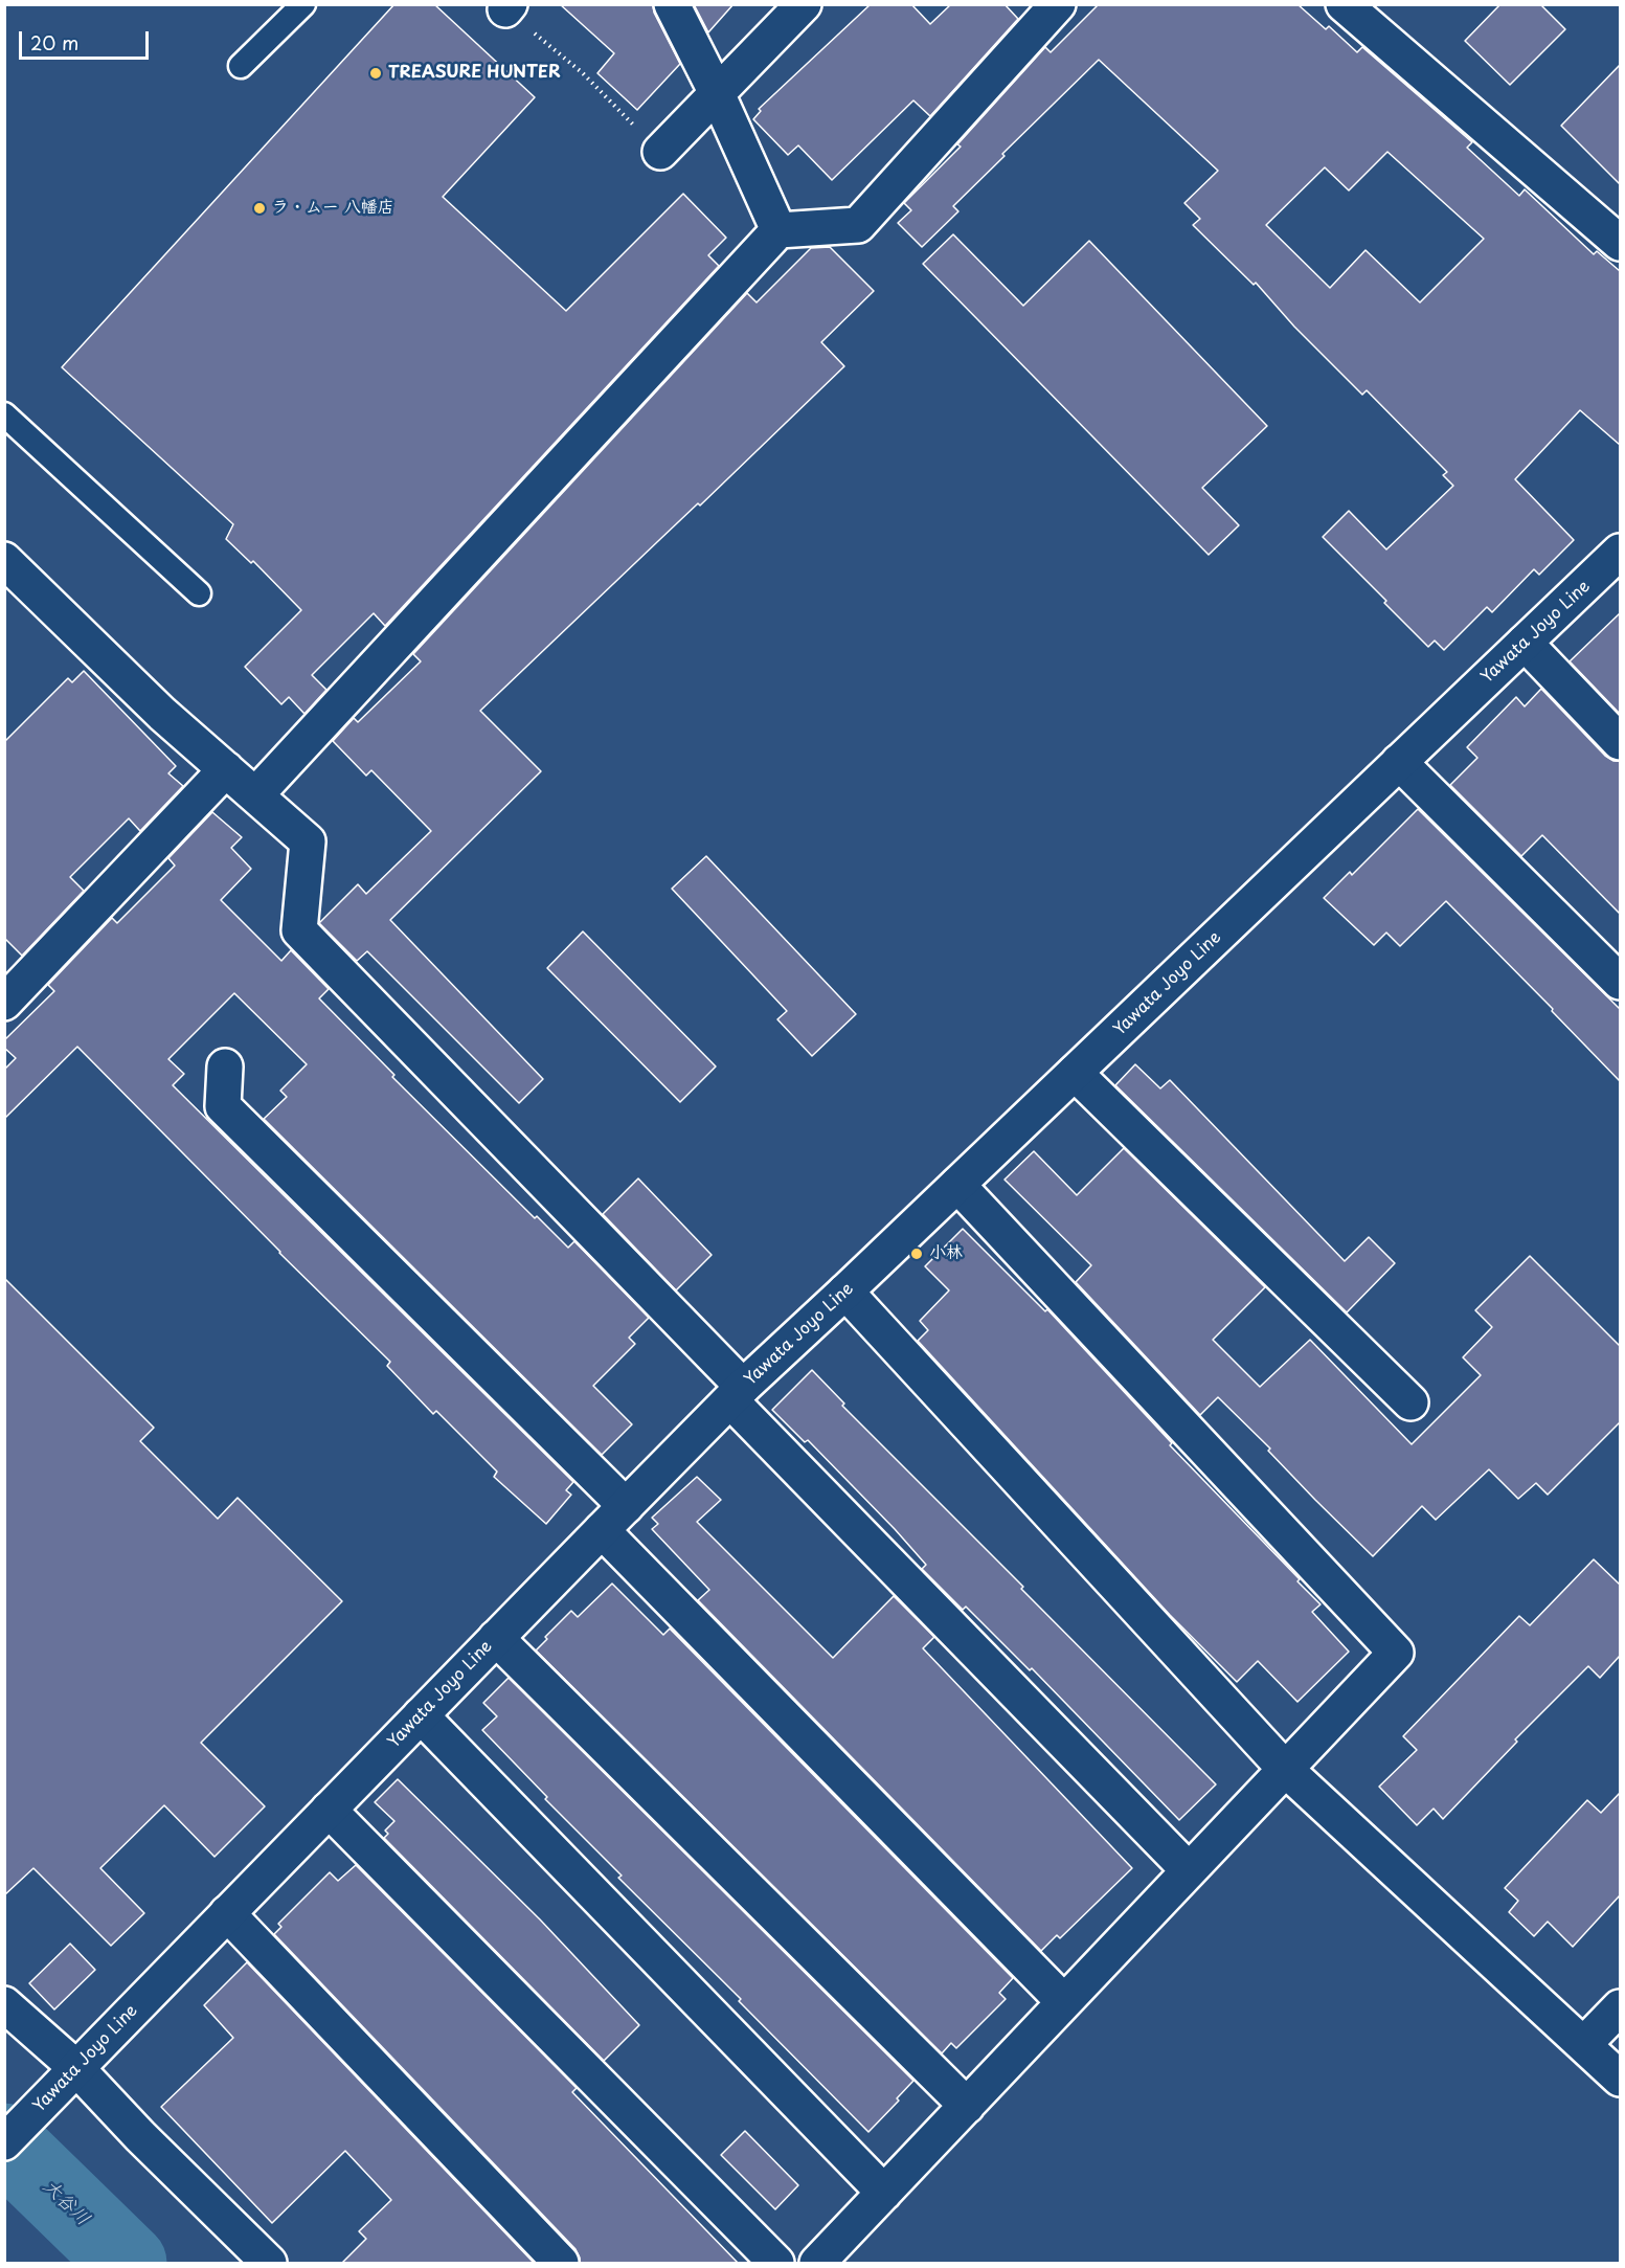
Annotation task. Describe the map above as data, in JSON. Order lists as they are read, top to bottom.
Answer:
{
  "streets": {
    "street": ["Yawata Joyo Line"]
  },
  "water": ["大谷川"],
  "places": ["TREASURE HUNTER", "ラ・ムー 八幡店", "小林"],
  "scale_bar": "20 m"
}
